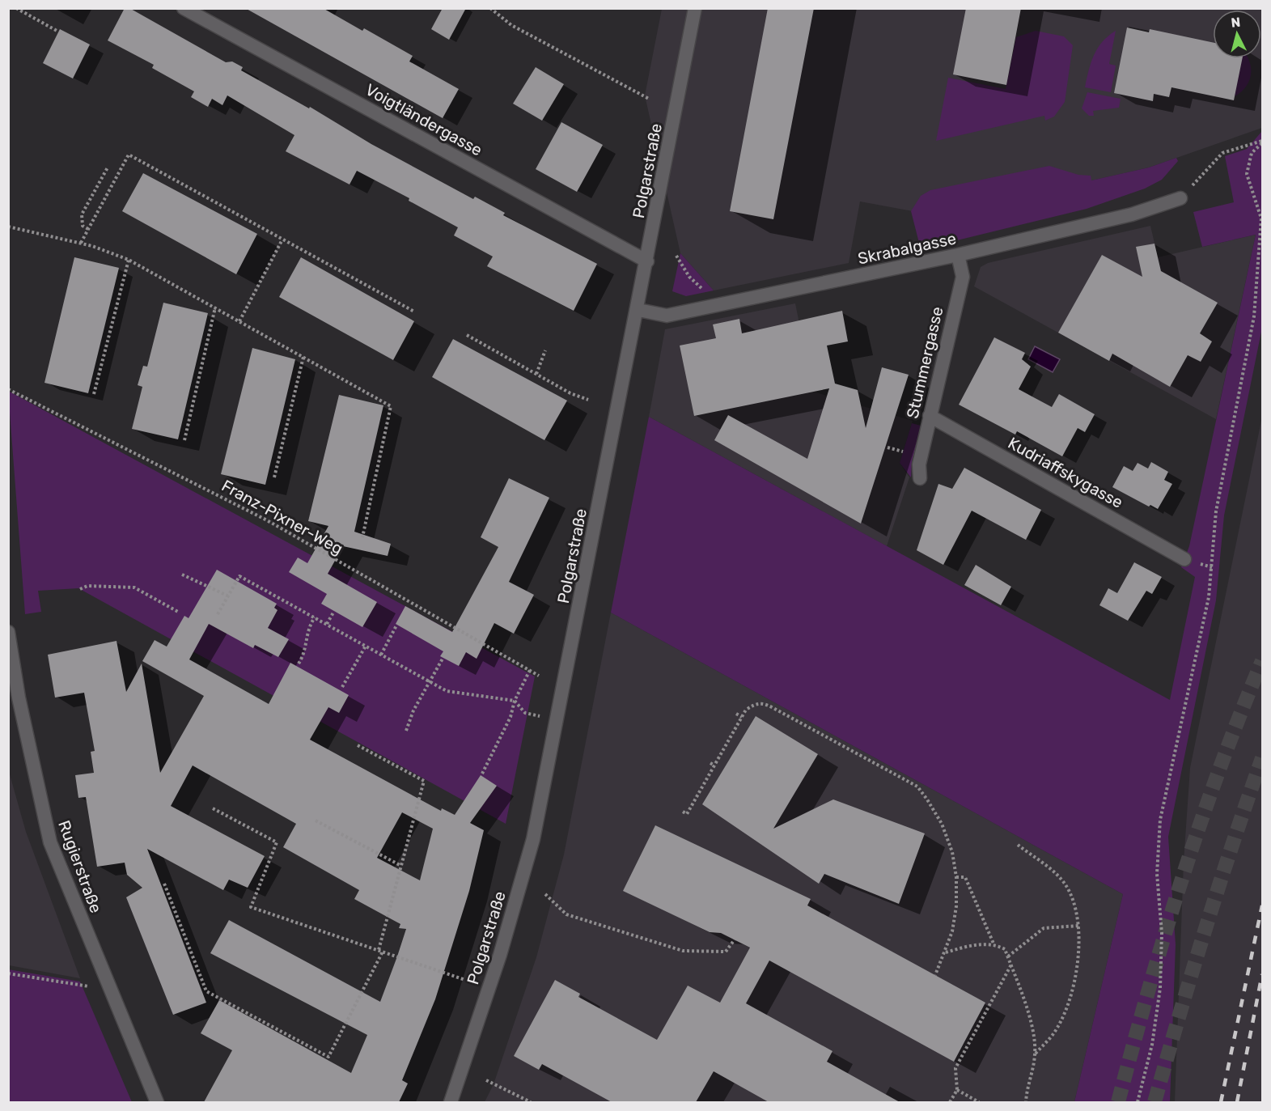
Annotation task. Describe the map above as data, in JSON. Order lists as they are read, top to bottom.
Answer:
{
  "streets": {
    "street": [
      "Voigtländergasse",
      "Polgarstraße",
      "Skrabalgasse",
      "Stummergasse",
      "Kudriaffskygasse",
      "Rugierstraße"
    ],
    "path": ["Franz-Pixner-Weg"]
  },
  "crossings": [
    ["Voigtländergasse", "Polgarstraße"],
    ["Polgarstraße", "Skrabalgasse"],
    ["Skrabalgasse", "Stummergasse"],
    ["Stummergasse", "Kudriaffskygasse"]
  ],
  "north": "top"
}
